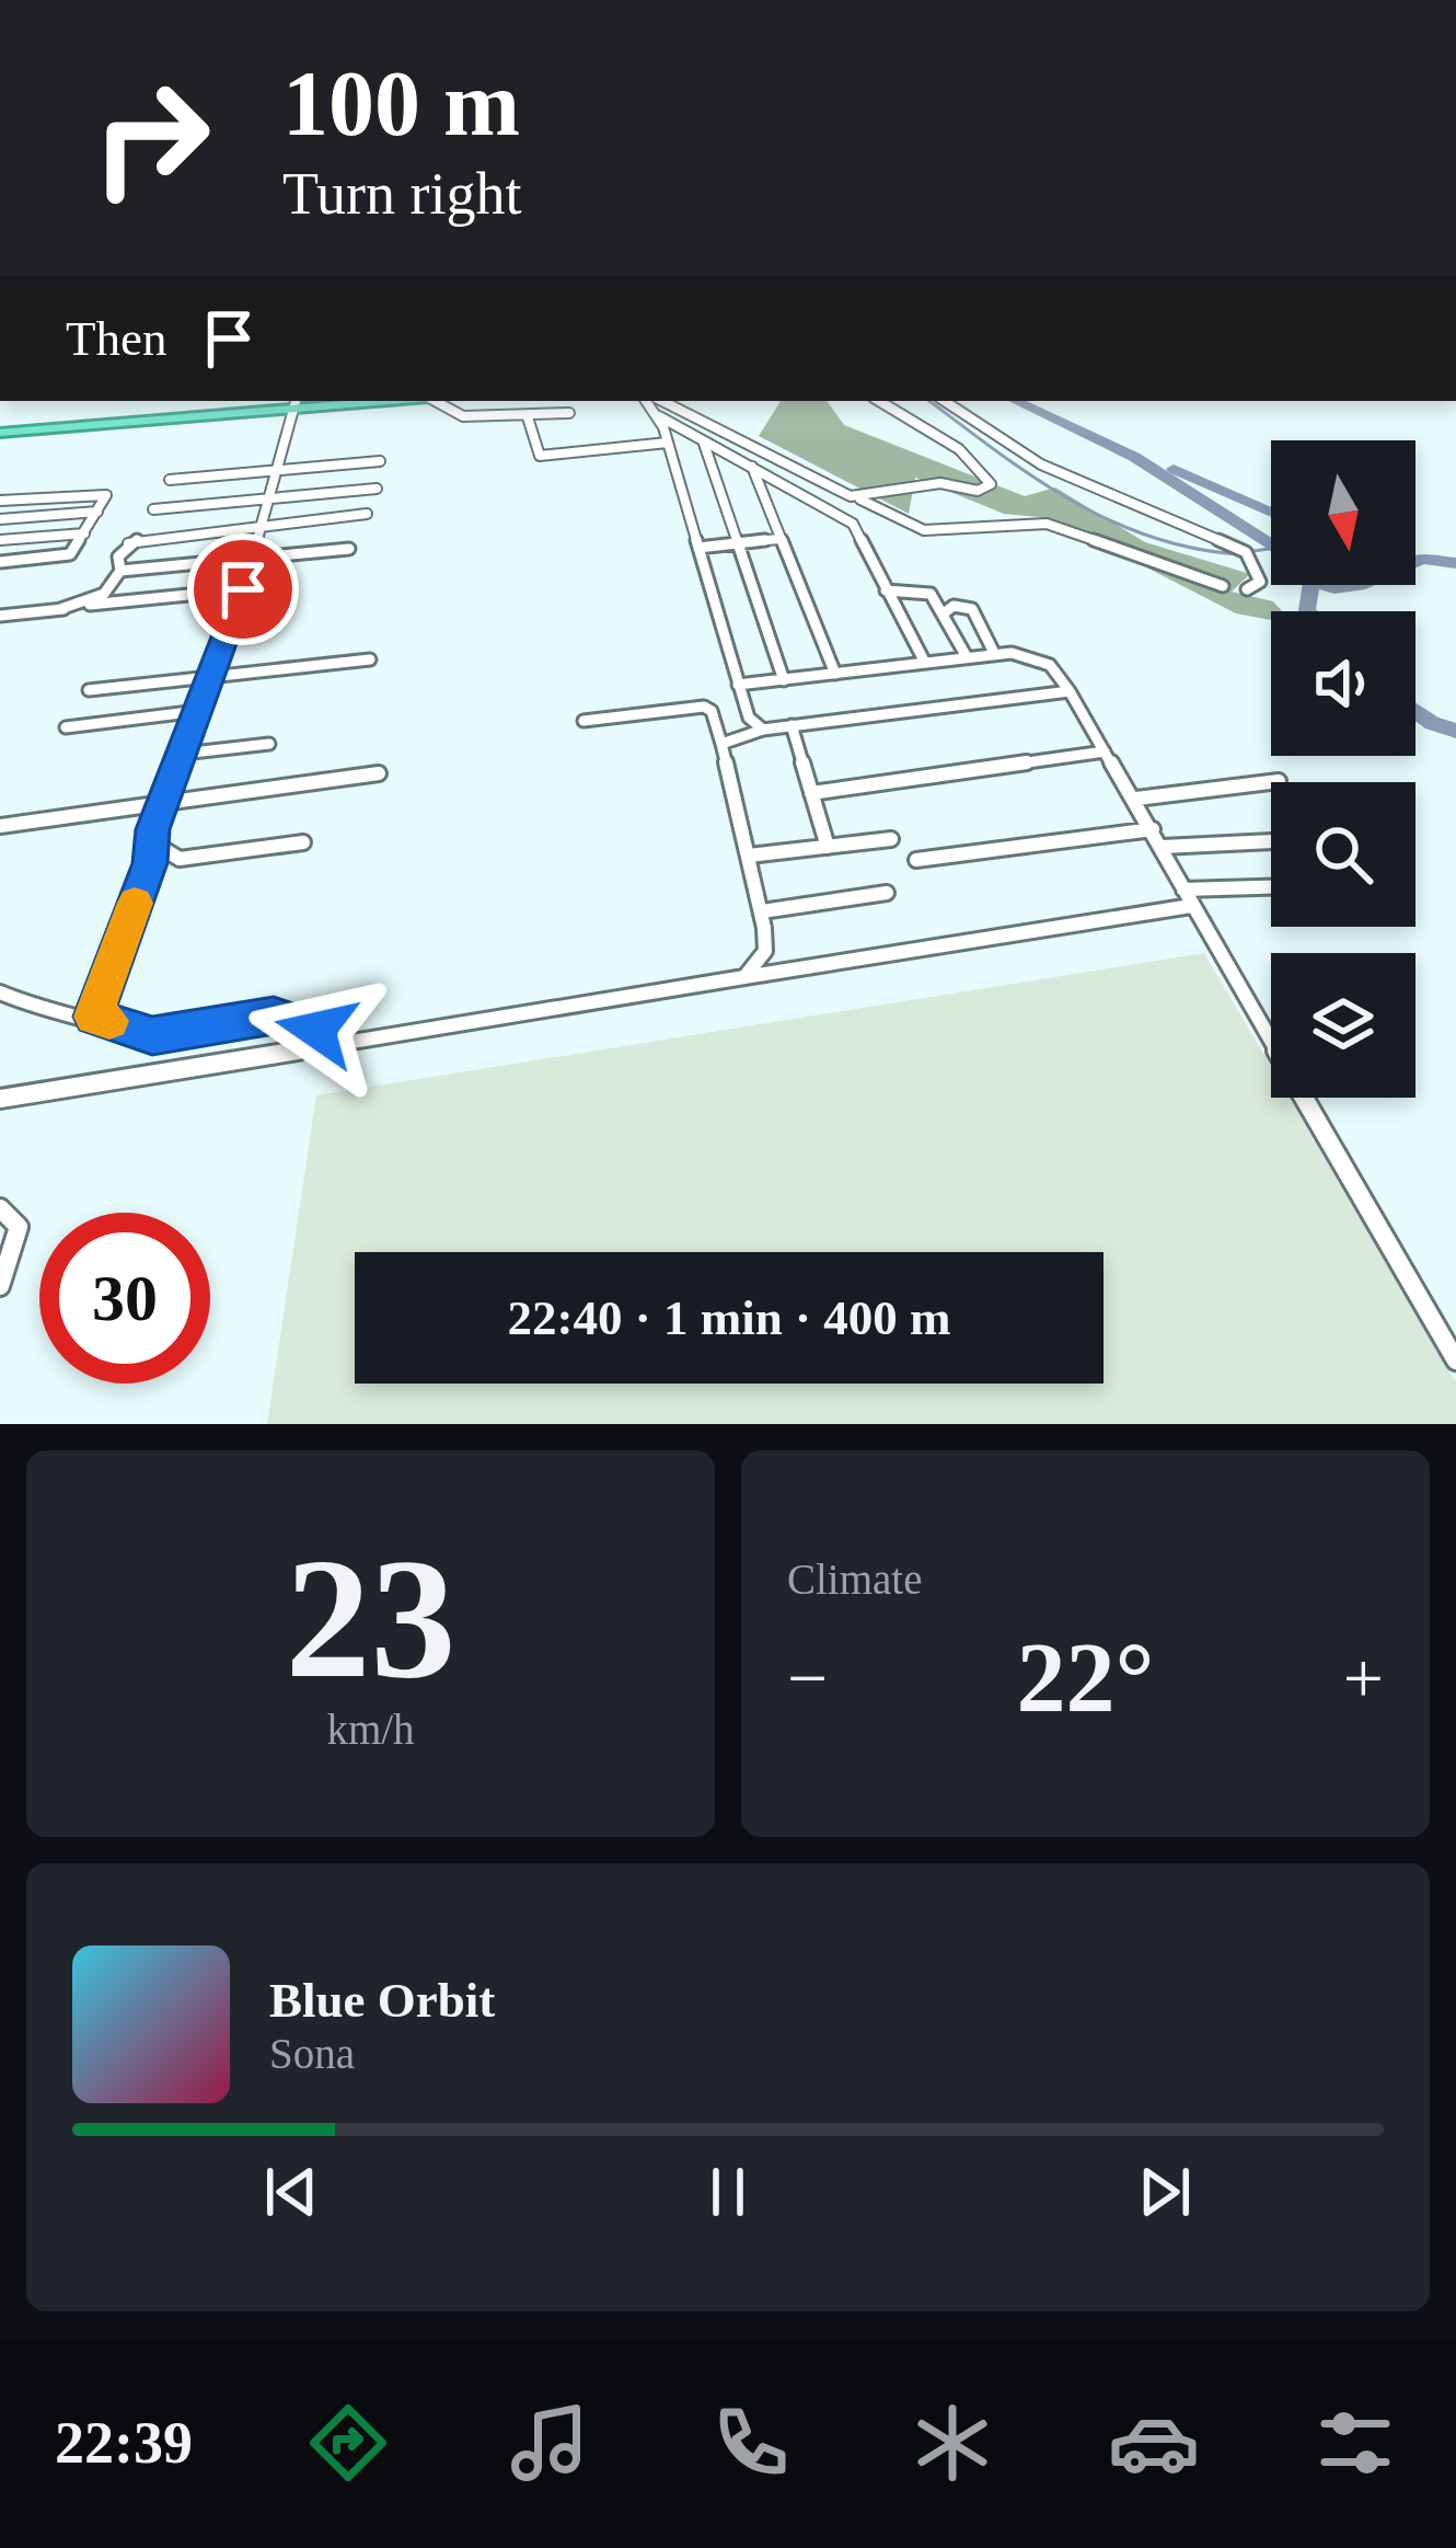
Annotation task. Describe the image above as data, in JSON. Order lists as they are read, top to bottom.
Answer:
{
  "north": "bottom",
  "page": {
    "turn": ["100 m", "Turn right"],
    "then": "Then",
    "limit": "30",
    "trip": "22:40 · 1 min · 400 m",
    "tile": [
      ["23", "km/h"],
      "Climate"
    ],
    "heat": ["−", "22°", "+"],
    "song": ["Blue Orbit", "Sona"],
    "tabs": "22:39"
  }
}
